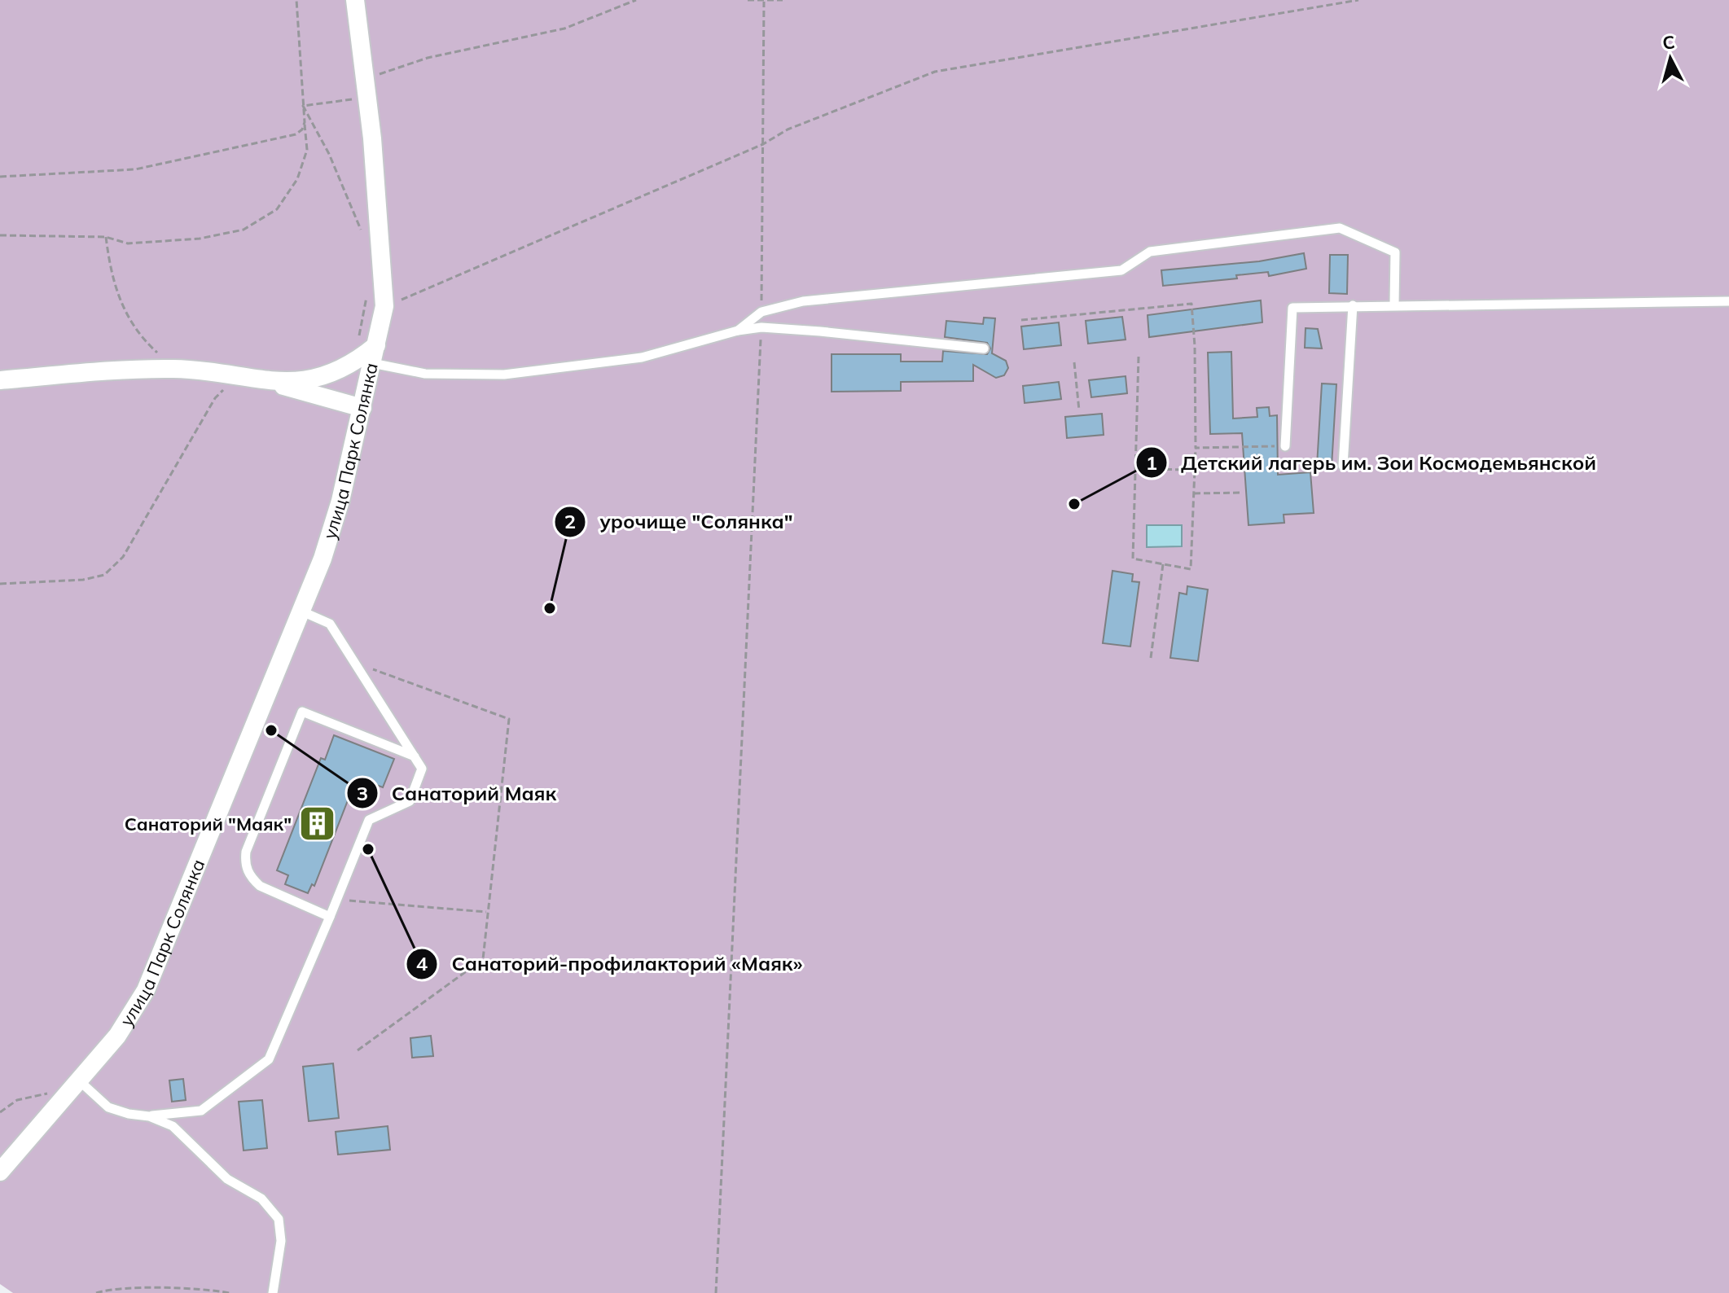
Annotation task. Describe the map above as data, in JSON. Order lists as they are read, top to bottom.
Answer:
{
  "streets": {
    "street": ["улица Парк Солянка"]
  },
  "places": {
    "other": [
      "Детский лагерь им. Зои Космодемьянской",
      "урочище \"Солянка\"",
      "Санаторий Маяк",
      "Санаторий-профилакторий «Маяк»"
    ],
    "building": ["Санаторий \"Маяк\""]
  },
  "north": "top"
}
